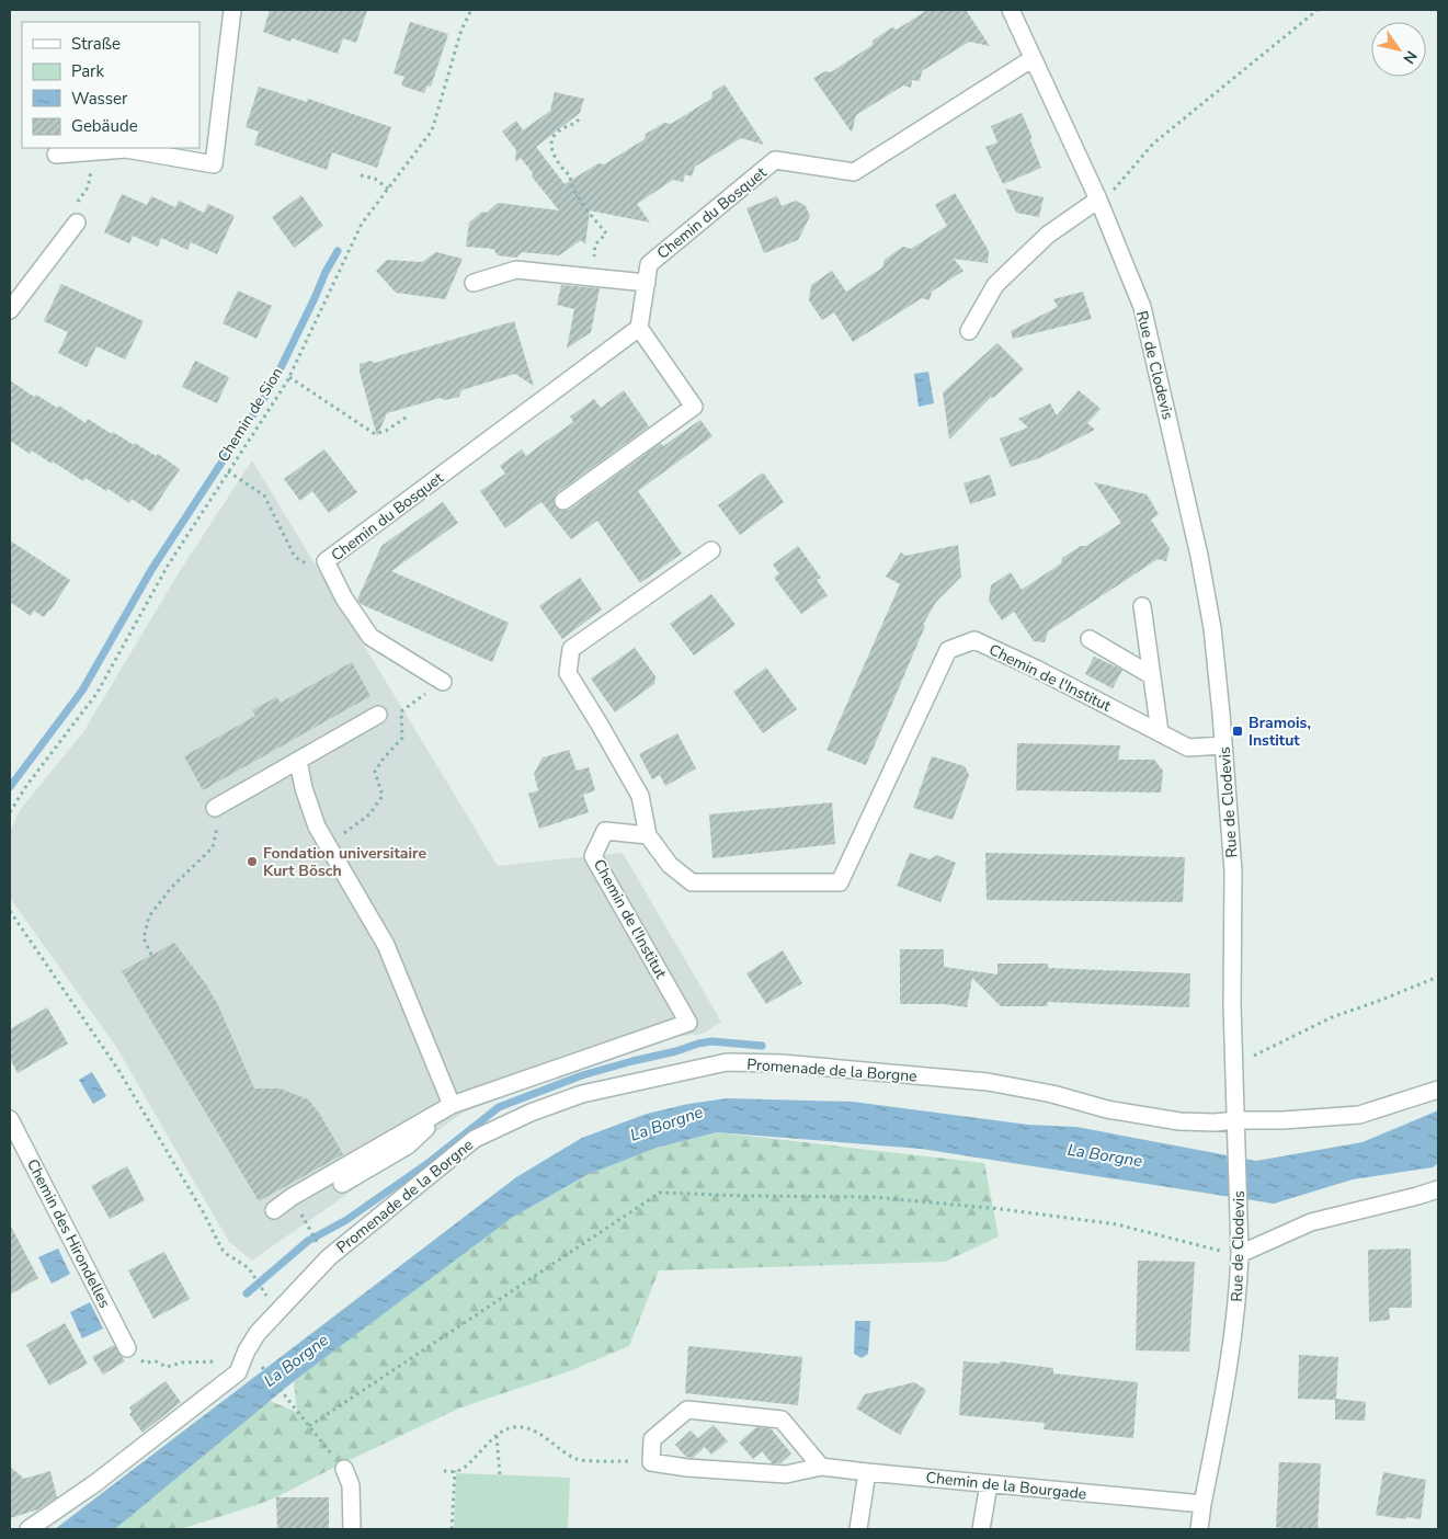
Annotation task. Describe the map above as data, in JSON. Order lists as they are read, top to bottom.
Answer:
{
  "streets": {
    "street": [
      "Chemin du Bosquet",
      "Rue de Clodevis",
      "Chemin de l'Institut",
      "Promenade de la Borgne",
      "Chemin des Hirondelles",
      "Chemin de la Bourgade"
    ],
    "path": ["Chemin de Sion"]
  },
  "crossings": [
    ["Chemin du Bosquet", "Rue de Clodevis"],
    ["Rue de Clodevis", "Chemin de l'Institut"],
    ["Rue de Clodevis", "Promenade de la Borgne"],
    ["Rue de Clodevis", "Chemin de la Bourgade"]
  ],
  "water": ["La Borgne"],
  "places": {
    "transit": ["Bramois, Institut"],
    "other": ["Fondation universitaire Kurt Bösch"]
  },
  "legend": [
    "Straße",
    "Park",
    "Wasser",
    "Gebäude"
  ],
  "north": "bottom right"
}
